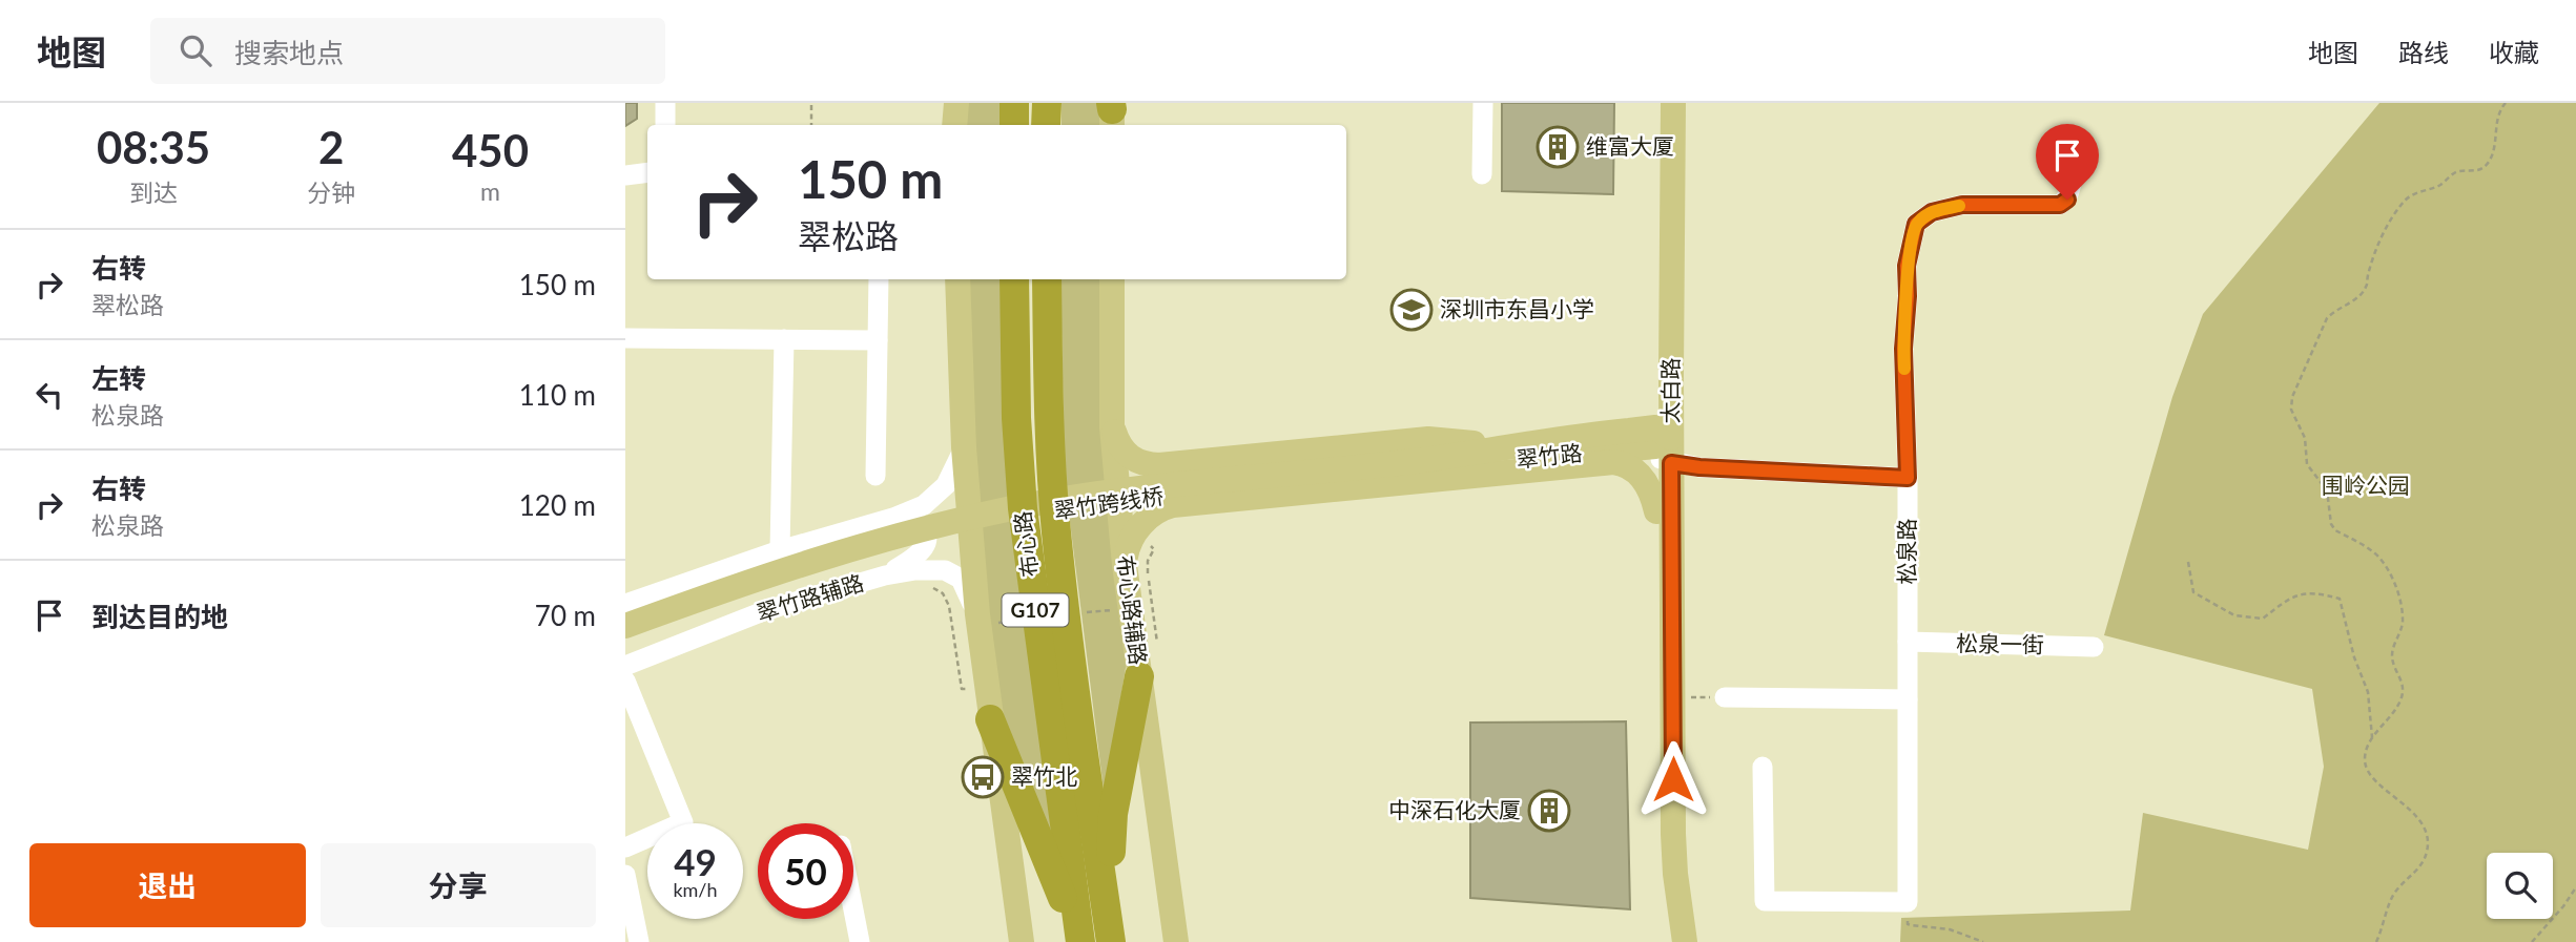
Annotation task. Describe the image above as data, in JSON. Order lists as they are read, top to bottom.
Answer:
{
  "streets": {
    "highway": ["布心路", "G107"],
    "main road": [
      "太白路",
      "翠竹路",
      "翠竹跨线桥",
      "布心路辅路"
    ],
    "street": ["松泉路", "翠竹路辅路", "松泉一街"]
  },
  "crossings": [
    ["太白路", "翠竹路"],
    ["翠竹路", "翠竹跨线桥"],
    ["松泉路", "松泉一街"]
  ],
  "parks": ["围岭公园"],
  "places": {
    "building": ["维富大厦", "中深石化大厦"],
    "school or university": ["深圳市东昌小学"],
    "bus stop": ["翠竹北"]
  },
  "page": {
    "header": "地图",
    "search": "搜索地点",
    "nav": ["地图", "路线", "收藏"],
    "eta": [
      "08:35",
      "到达",
      "2",
      "分钟",
      "450",
      "m"
    ],
    "turn": ["150 m", "翠松路"],
    "list": [
      {
        "name": "右转",
        "note": "翠松路",
        "value": "150 m"
      },
      {
        "name": "左转",
        "note": "松泉路",
        "value": "110 m"
      },
      {
        "name": "右转",
        "note": "松泉路",
        "value": "120 m"
      },
      {
        "name": "到达目的地",
        "value": "70 m"
      }
    ],
    "speed": "49 km/h",
    "limit": "50",
    "buttons": ["退出", "分享"]
  }
}
